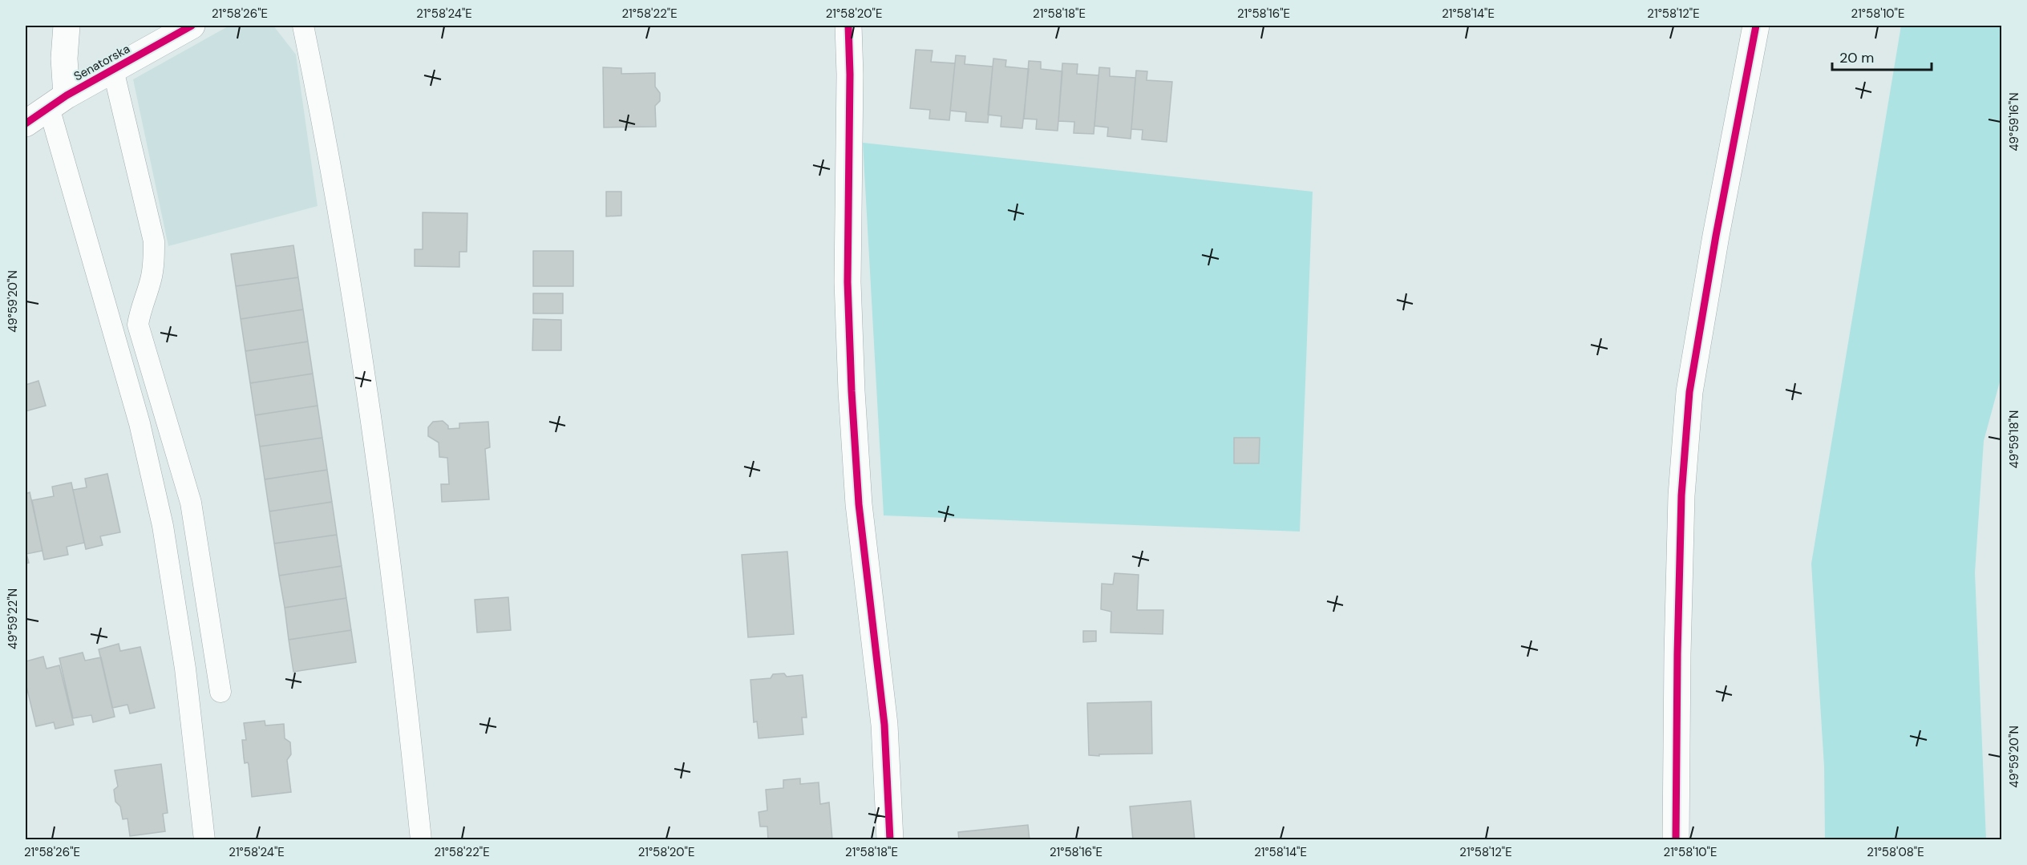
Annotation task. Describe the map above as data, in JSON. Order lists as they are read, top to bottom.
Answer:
{
  "streets": {
    "street": ["Senatorska"]
  },
  "scale_bar": "20 m",
  "coordinates": [
    "21°58'26\"E",
    "21°58'24\"E",
    "21°58'22\"E",
    "21°58'20\"E",
    "21°58'18\"E",
    "21°58'16\"E",
    "21°58'14\"E",
    "21°58'12\"E",
    "21°58'10\"E",
    "49°59'16\"N",
    "49°59'20\"N",
    "49°59'18\"N",
    "49°59'22\"N",
    "21°58'08\"E"
  ]
}
